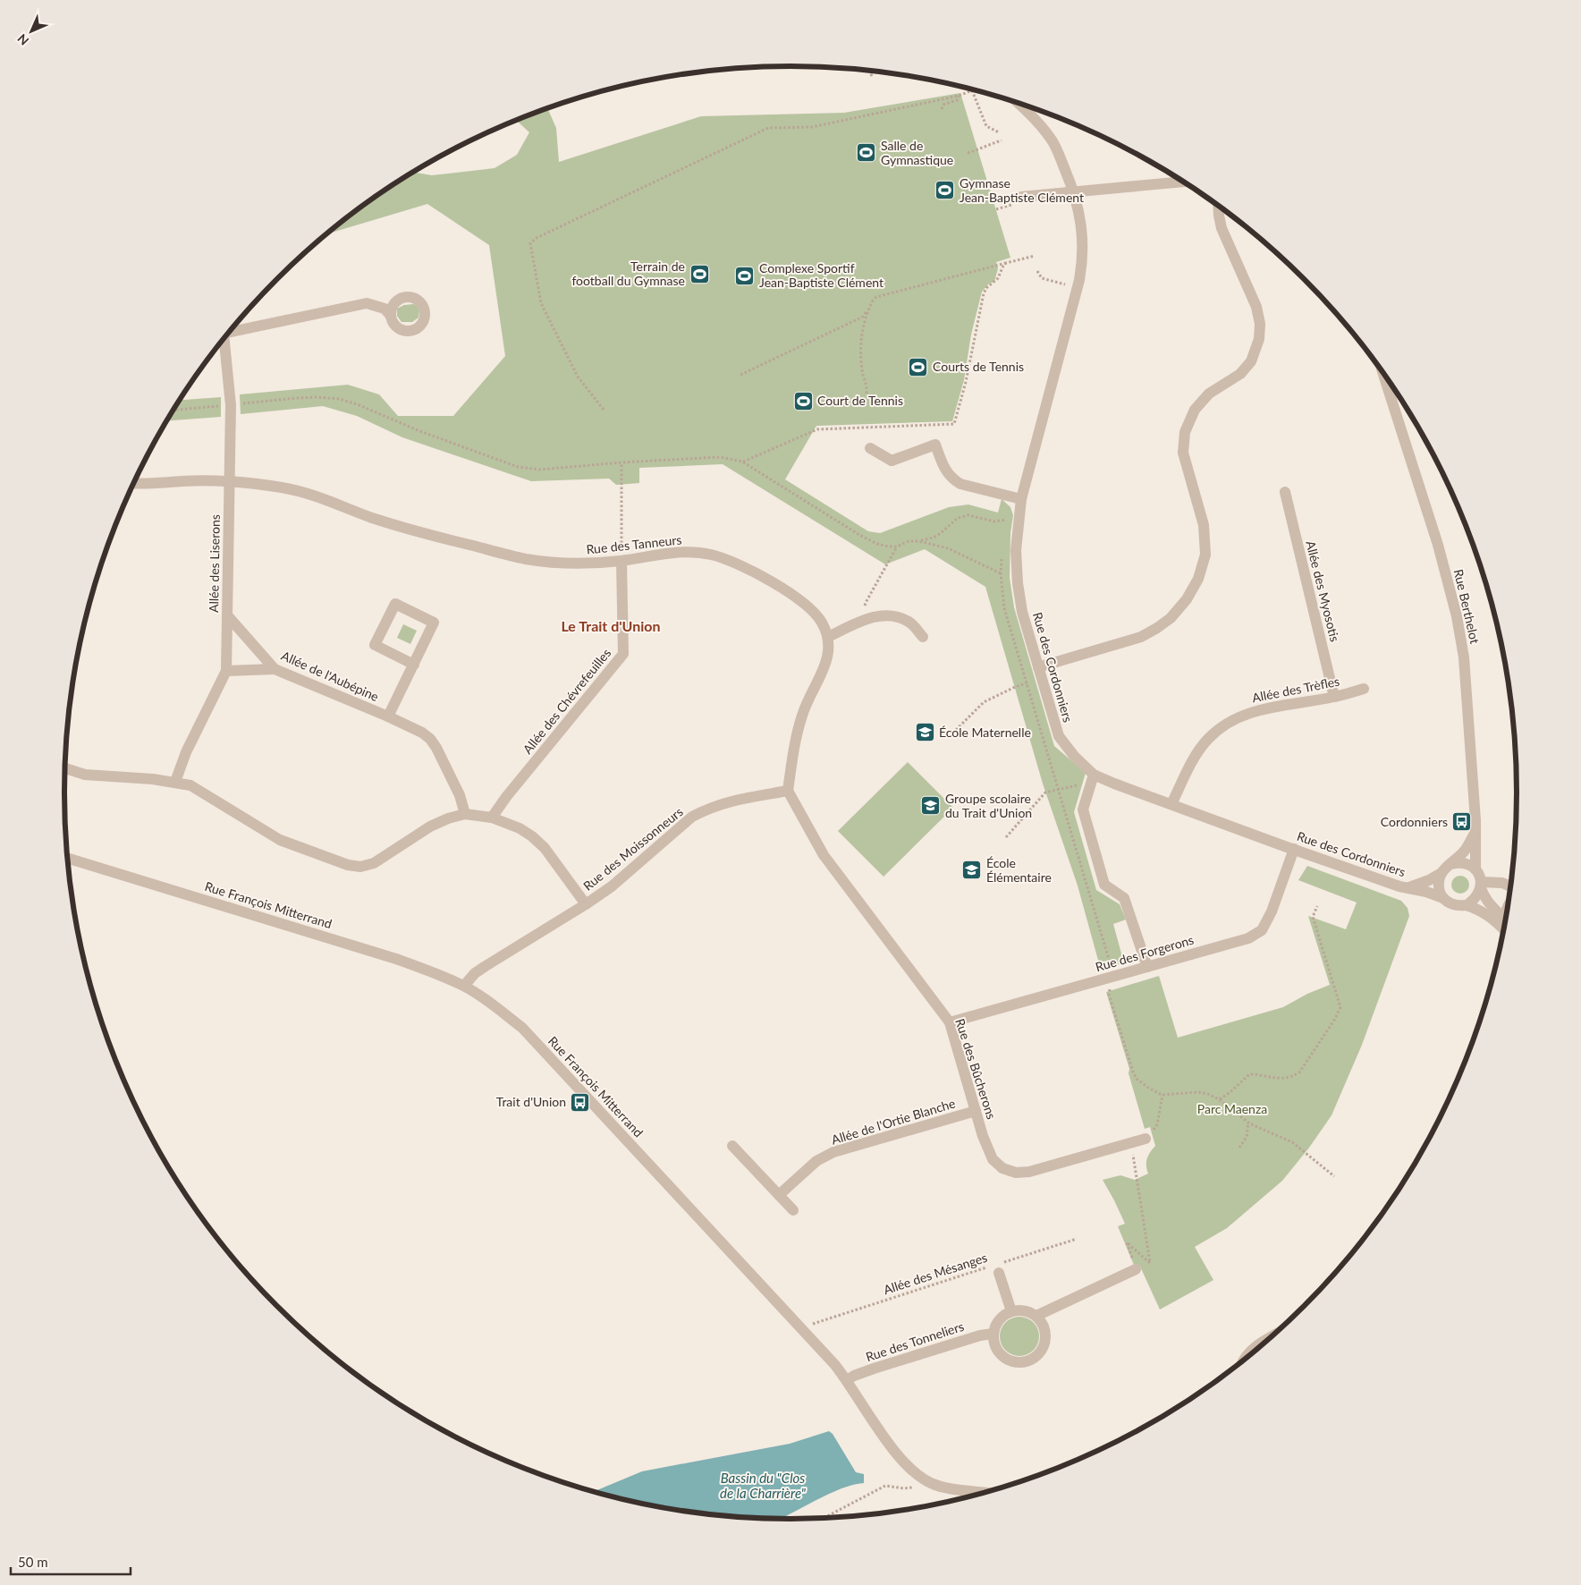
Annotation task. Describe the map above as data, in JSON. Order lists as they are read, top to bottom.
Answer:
{
  "streets": {
    "street": [
      "Rue des Tanneurs",
      "Allée des Liserons",
      "Allée des Myosotis",
      "Rue Berthelot",
      "Rue des Cordonniers",
      "Allée de l'Aubépine",
      "Allée des Trèfles",
      "Allée des Chévrefeuilles",
      "Rue des Moissonneurs",
      "Rue François Mitterrand",
      "Rue des Forgerons",
      "Rue des Bûcherons",
      "Allée de l'Ortie Blanche",
      "Rue des Tonneliers"
    ],
    "path": ["Allée des Mésanges"]
  },
  "crossings": [
    ["Rue des Tanneurs", "Allée des Liserons"],
    ["Rue des Tanneurs", "Allée des Chévrefeuilles"],
    ["Allée des Liserons", "Allée de l'Aubépine"],
    ["Allée des Myosotis", "Allée des Trèfles"],
    ["Rue Berthelot", "Rue des Cordonniers"],
    ["Rue des Cordonniers", "Allée des Trèfles"],
    ["Rue des Cordonniers", "Rue des Forgerons"],
    ["Rue des Moissonneurs", "Rue François Mitterrand"],
    ["Rue des Moissonneurs", "Rue des Bûcherons"],
    ["Rue François Mitterrand", "Allée des Mésanges"],
    ["Rue François Mitterrand", "Rue des Tonneliers"],
    ["Rue des Forgerons", "Rue des Bûcherons"],
    ["Rue des Bûcherons", "Allée de l'Ortie Blanche"]
  ],
  "districts": ["Le Trait d'Union"],
  "water": ["Bassin du \"Clos de la Charrière\""],
  "parks": ["Parc Maenza"],
  "places": {
    "sports": [
      "Salle de Gymnastique",
      "Gymnase Jean-Baptiste Clément",
      "Terrain de football du Gymnase",
      "Complexe Sportif Jean-Baptiste Clément",
      "Courts de Tennis",
      "Court de Tennis"
    ],
    "school or university": ["École Maternelle", "Groupe scolaire du Trait d'Union", "École Élémentaire"],
    "bus stop": ["Cordonniers", "Trait d'Union"]
  },
  "scale_bar": "50 m",
  "north": "bottom left"
}
